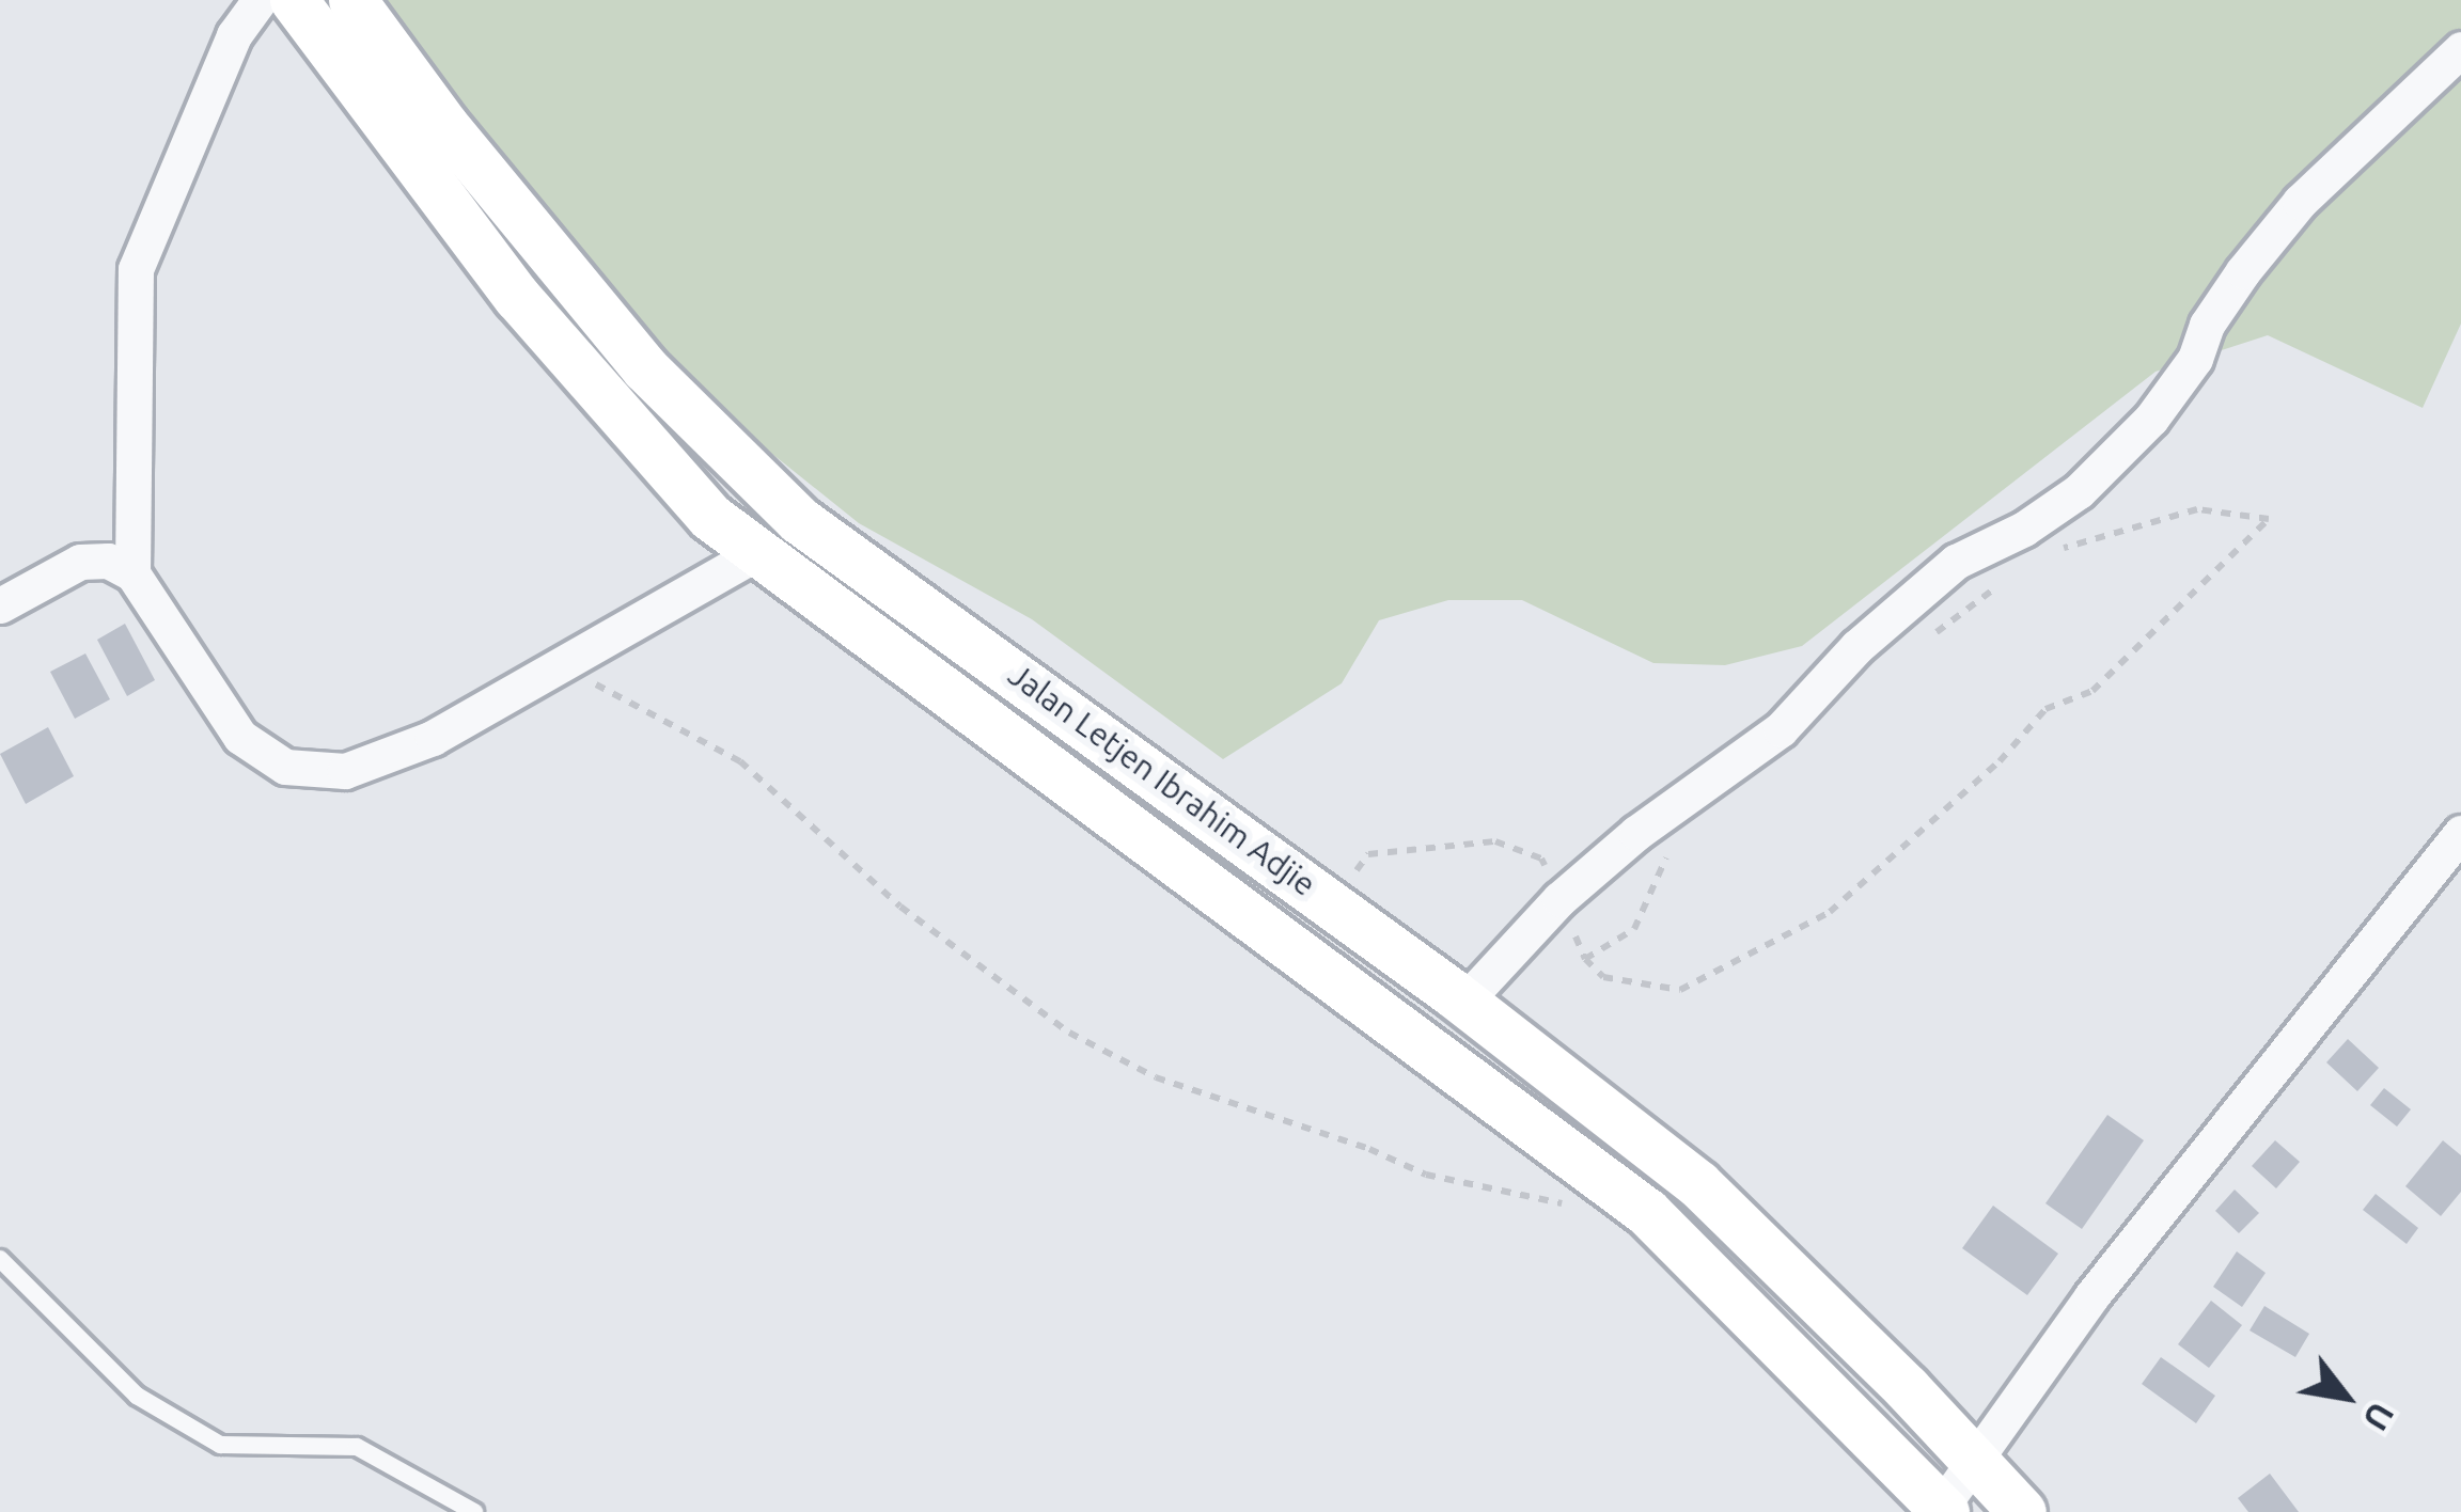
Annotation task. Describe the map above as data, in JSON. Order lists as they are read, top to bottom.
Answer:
{
  "streets": {
    "street": ["Jalan Letjen Ibrahim Adjie"]
  },
  "north": "bottom right"
}
